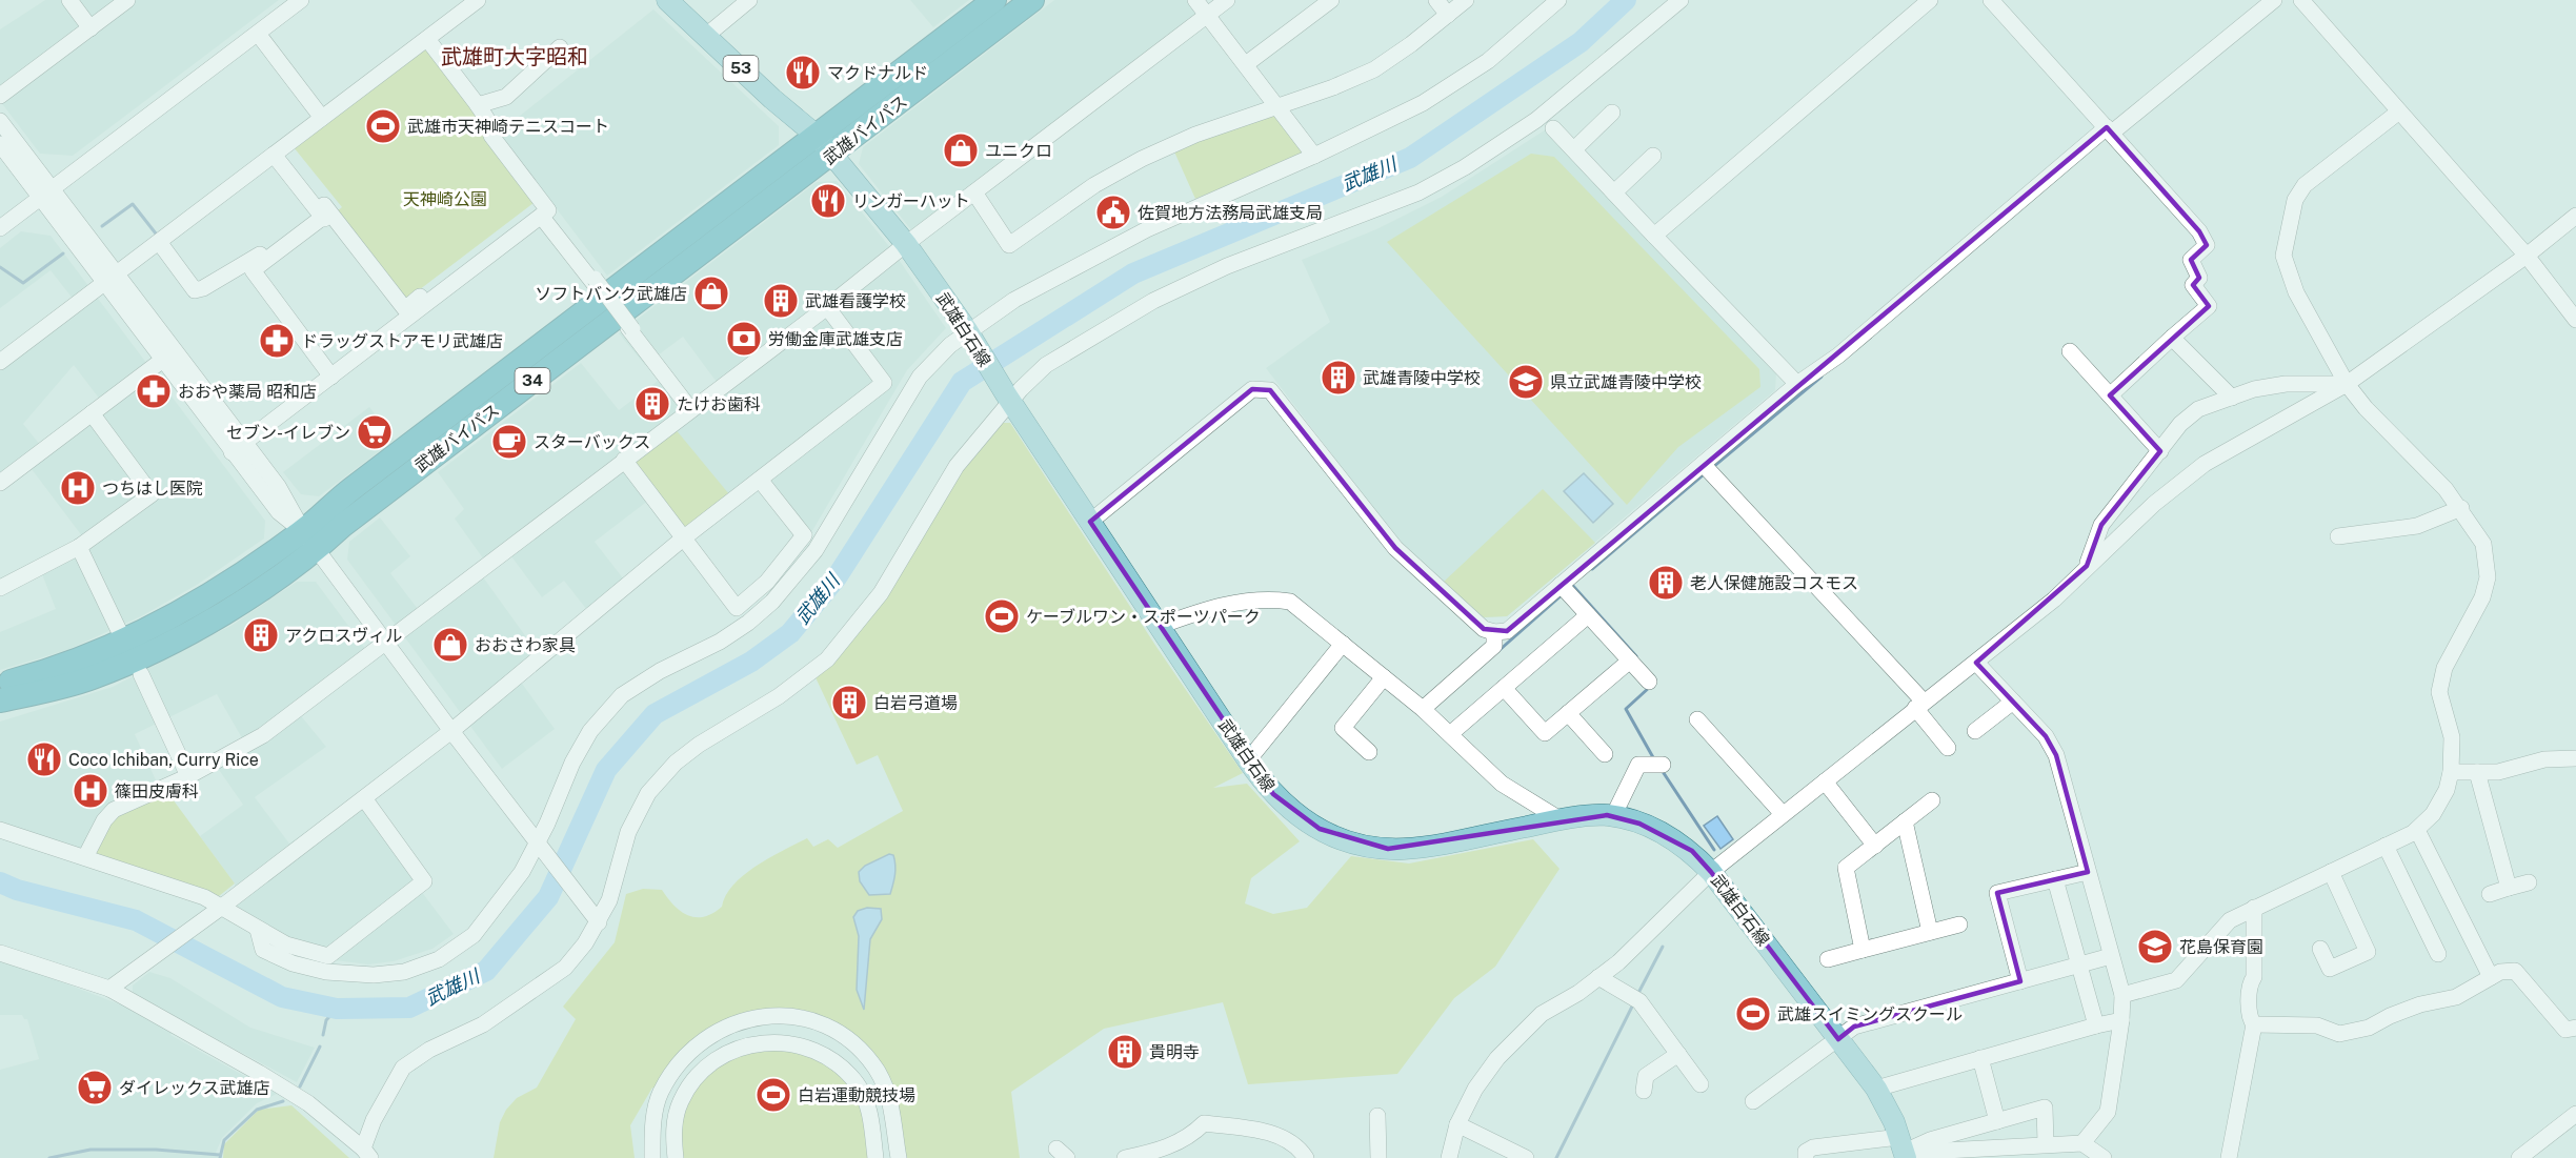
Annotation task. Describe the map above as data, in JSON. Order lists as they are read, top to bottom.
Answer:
{
  "streets": {
    "highway": ["武雄バイパス", "34"],
    "main road": ["53", "武雄白石線"]
  },
  "crossings": [
    ["53", "武雄バイパス"],
    ["53", "武雄白石線"],
    ["武雄バイパス", "武雄白石線"]
  ],
  "districts": ["武雄町大字昭和"],
  "water": ["武雄川"],
  "parks": ["天神崎公園"],
  "places": {
    "restaurant": ["マクドナルド", "リンガーハット", "Coco Ichiban, Curry Rice"],
    "sports": [
      "武雄市天神崎テニスコート",
      "ケーブルワン・スポーツパーク",
      "武雄スイミングスクール",
      "白岩運動競技場"
    ],
    "shop": ["ユニクロ", "ソフトバンク武雄店", "おおさわ家具"],
    "public building": ["佐賀地方法務局武雄支局"],
    "building": [
      "武雄看護学校",
      "武雄青陵中学校",
      "たけお歯科",
      "老人保健施設コスモス",
      "アクロスヴィル",
      "白岩弓道場",
      "貴明寺"
    ],
    "bank": ["労働金庫武雄支店"],
    "pharmacy": ["ドラッグストアモリ武雄店", "おおや薬局 昭和店"],
    "school or university": ["県立武雄青陵中学校", "花島保育園"],
    "supermarket": ["セブン-イレブン", "ダイレックス武雄店"],
    "cafe": ["スターバックス"],
    "hospital": ["つちはし医院", "篠田皮膚科"]
  }
}
